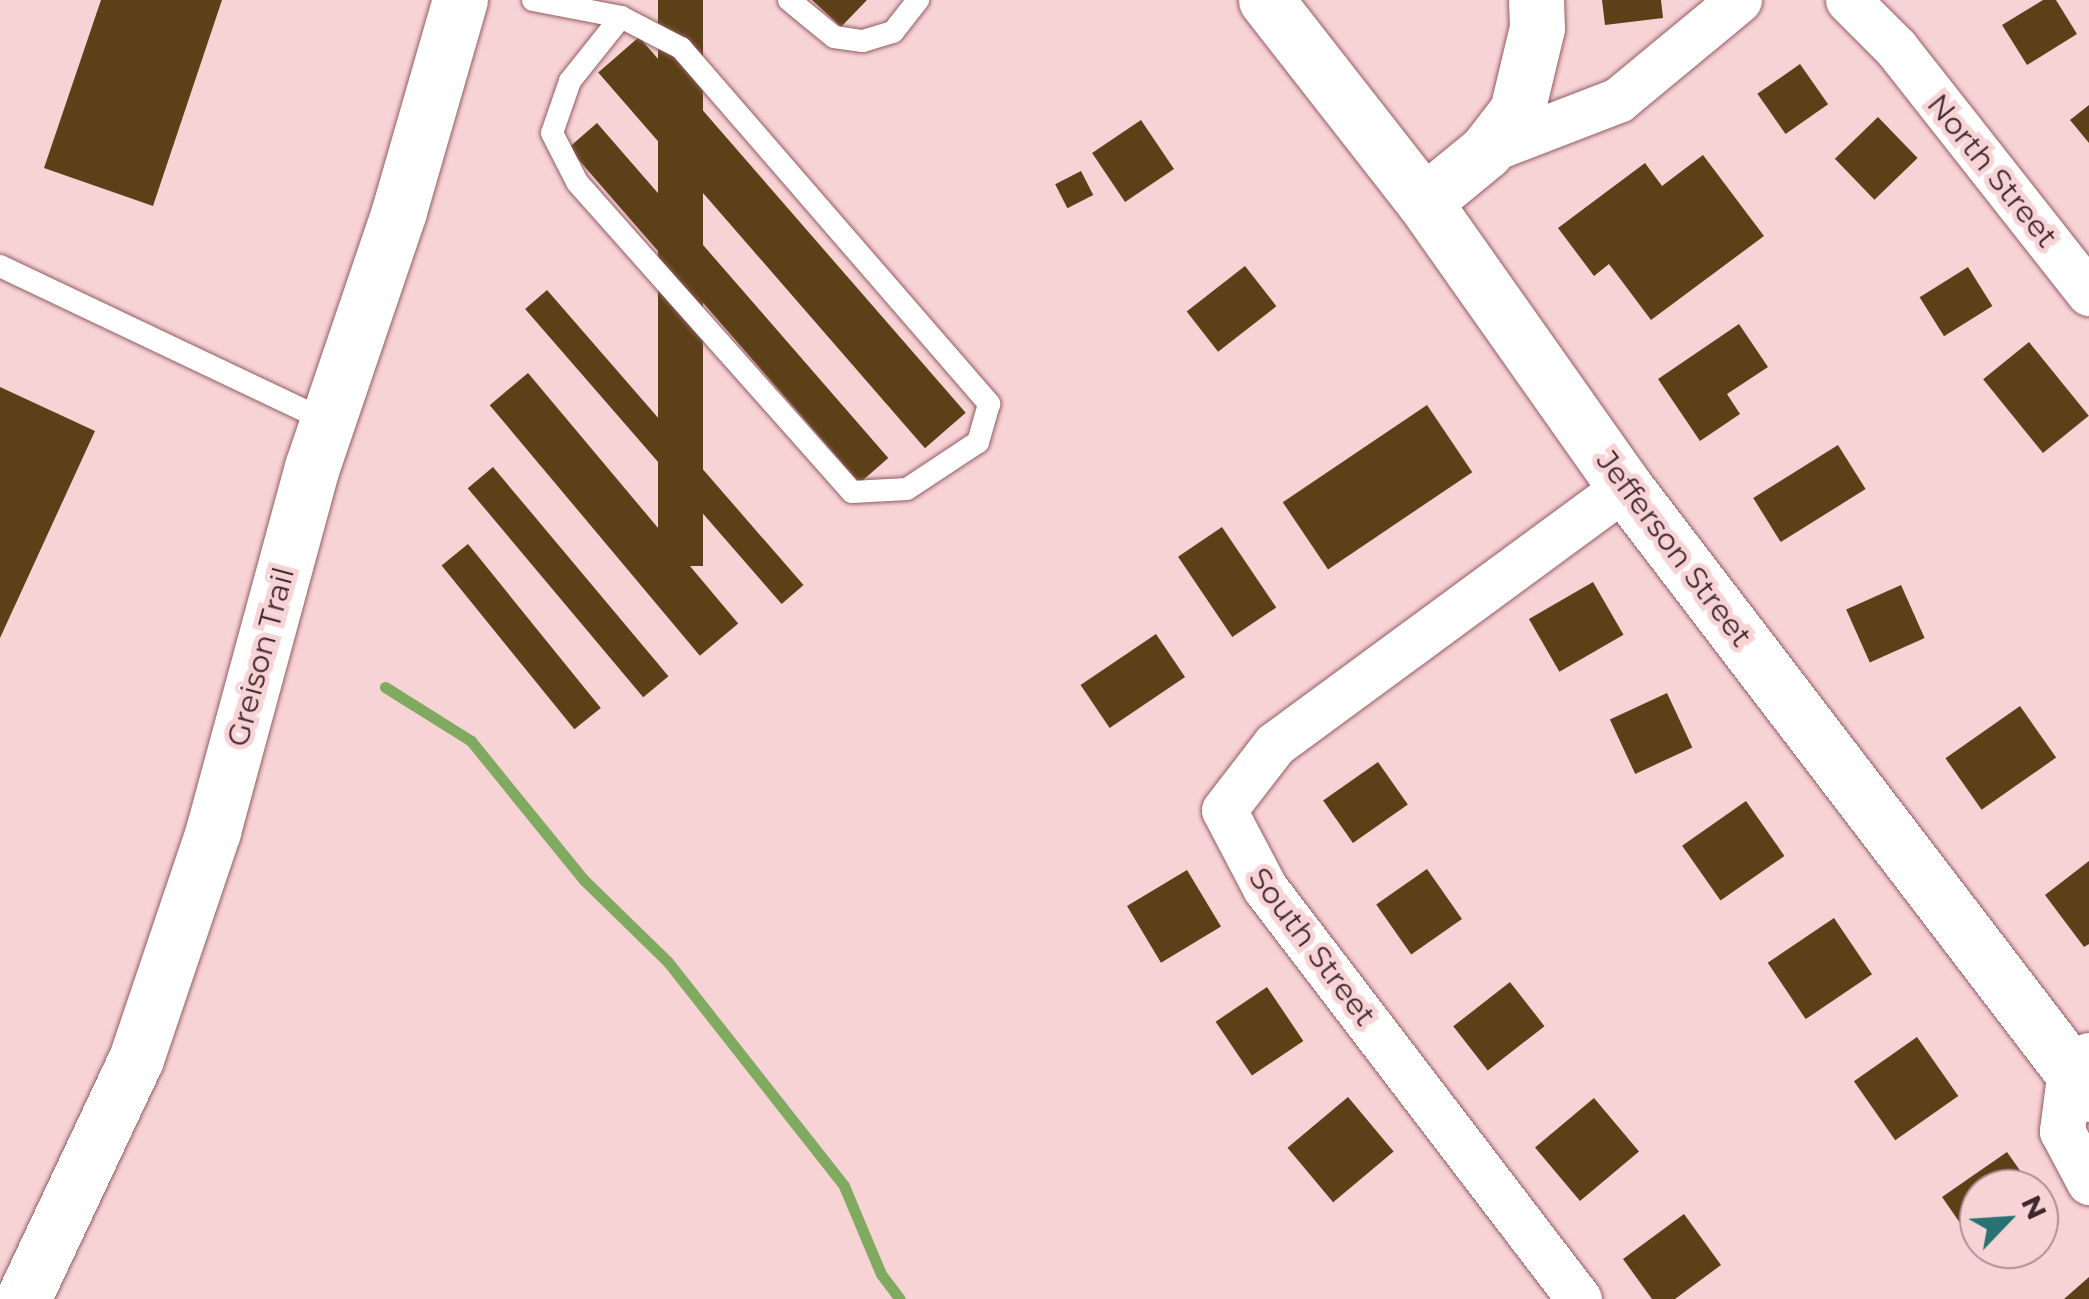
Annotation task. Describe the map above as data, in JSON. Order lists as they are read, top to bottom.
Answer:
{
  "streets": {
    "street": [
      "North Street",
      "Jefferson Street",
      "Greison Trail",
      "South Street"
    ]
  },
  "crossings": [
    ["Jefferson Street", "South Street"]
  ],
  "north": "top right"
}
